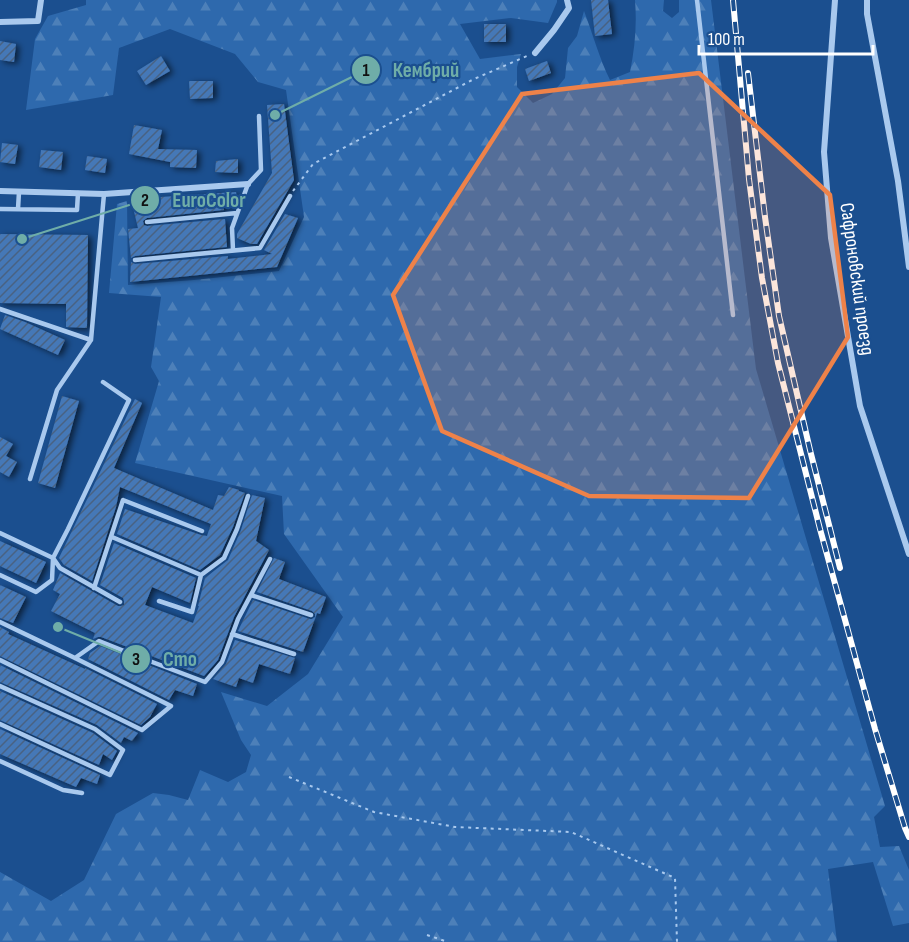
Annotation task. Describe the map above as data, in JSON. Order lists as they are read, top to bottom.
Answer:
{
  "streets": {
    "street": ["Сафроновский проезд"]
  },
  "places": ["Кембрий", "EuroColor", "Сто"],
  "scale_bar": "100 m"
}
